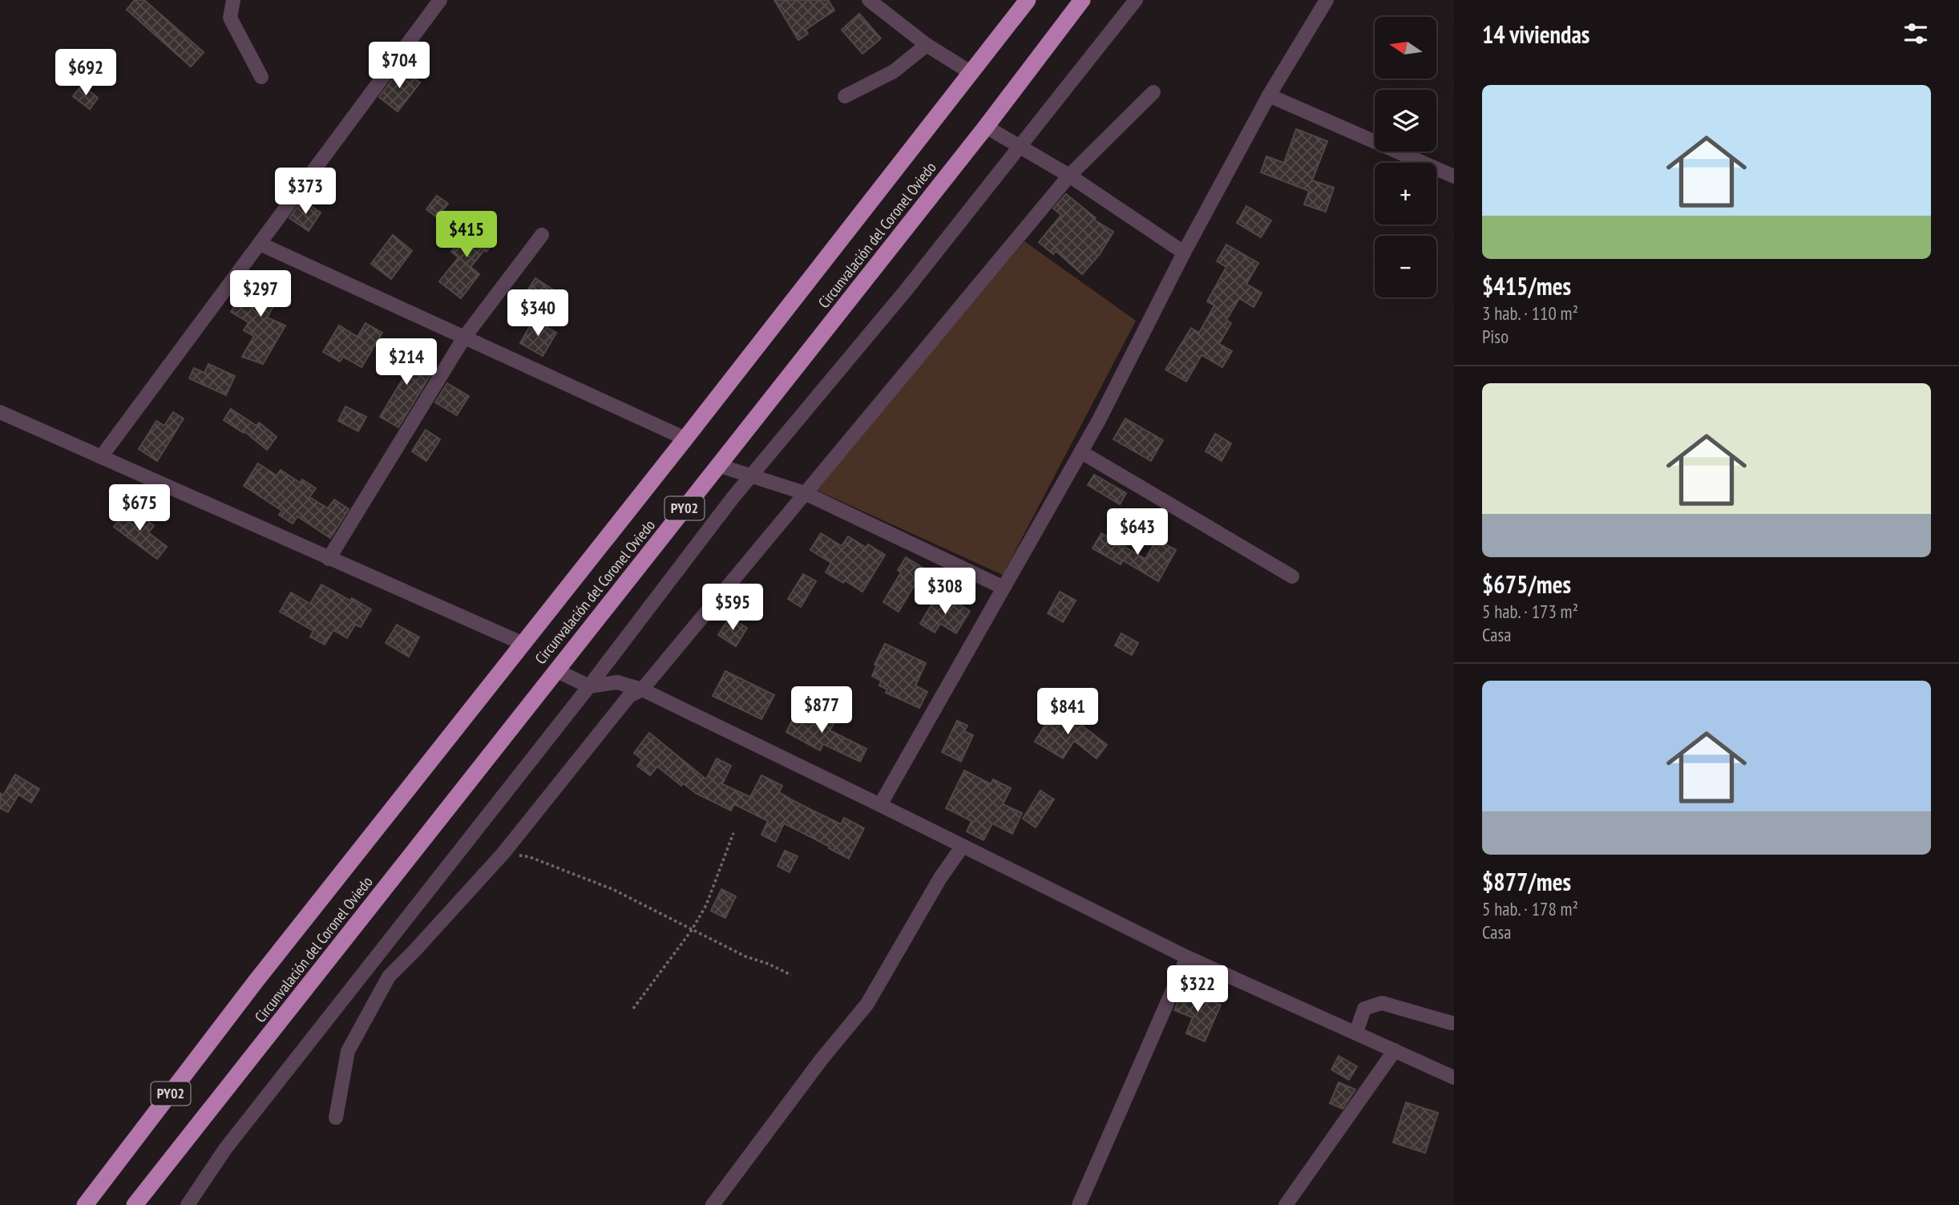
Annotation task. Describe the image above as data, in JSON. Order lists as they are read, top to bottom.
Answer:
{
  "streets": {
    "highway": ["Circunvalación del Coronel Oviedo", "PY02"]
  },
  "north": "left",
  "page": {
    "heading": "14 viviendas",
    "map_buttons": ["+", "−"],
    "price": [
      "$704",
      "$692",
      "$373",
      "$415",
      "$297",
      "$340",
      "$214",
      "$675",
      "$643",
      "$308",
      "$595",
      "$877",
      "$841",
      "$322"
    ],
    "list": [
      {
        "name": "$415/mes",
        "note": "3 hab. · 110 m² · Piso"
      },
      {
        "name": "$675/mes",
        "note": "5 hab. · 173 m² · Casa"
      },
      {
        "name": "$877/mes",
        "note": "5 hab. · 178 m² · Casa"
      }
    ]
  }
}
